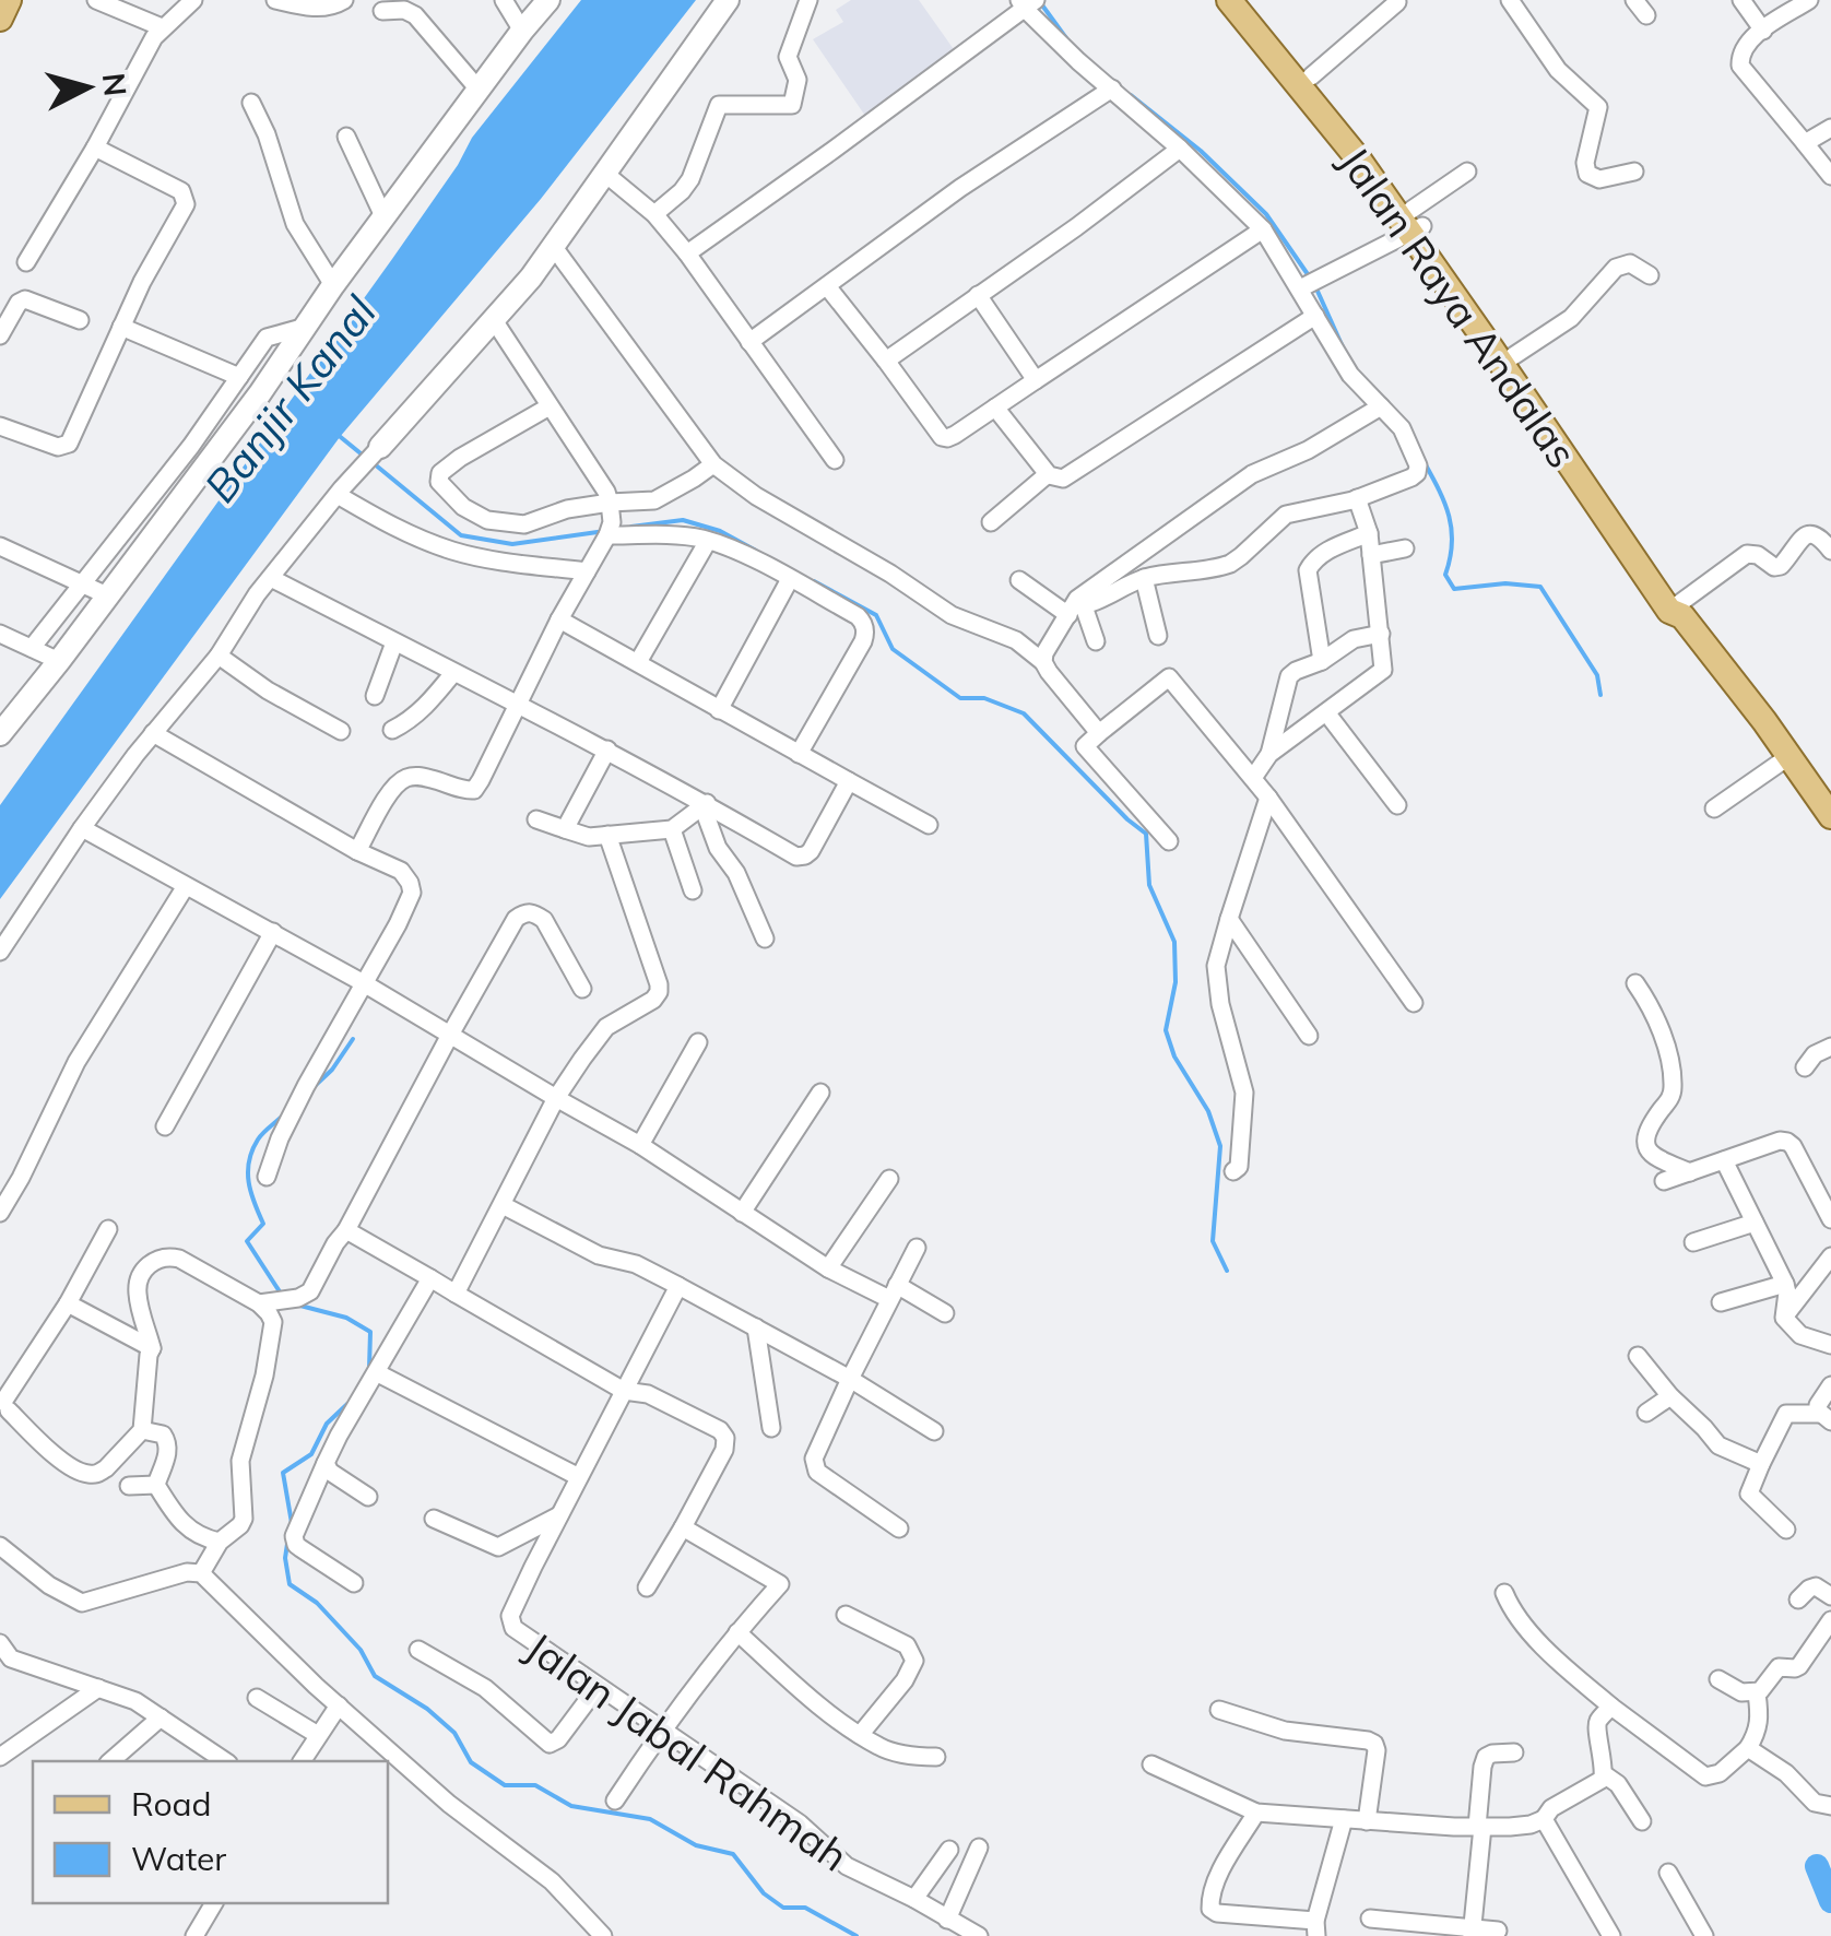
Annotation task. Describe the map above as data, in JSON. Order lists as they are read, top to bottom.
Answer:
{
  "streets": {
    "main road": ["Jalan Raya Andalas"],
    "street": ["Jalan Jabal Rahmah"]
  },
  "water": ["Banjir Kanal"],
  "legend": ["Road", "Water"],
  "north": "right"
}
